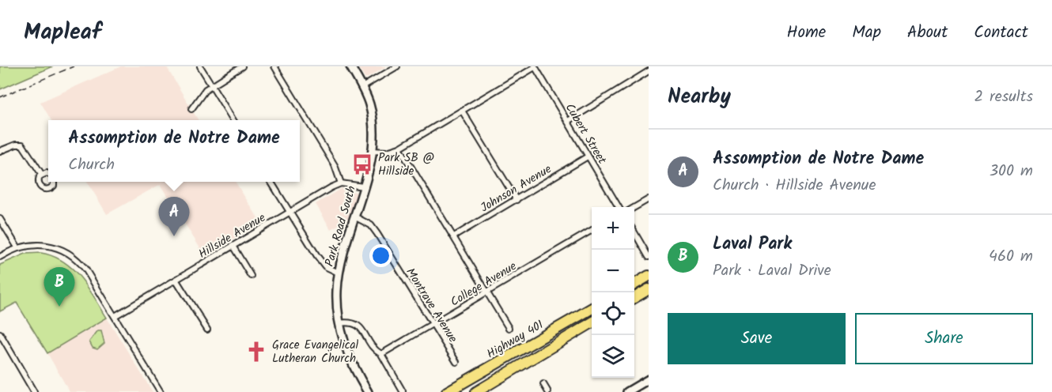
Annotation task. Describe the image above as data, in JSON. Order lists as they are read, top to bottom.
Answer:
{
  "streets": {
    "highway": ["Highway 401"],
    "main road": ["Park Road South"],
    "street": [
      "Cubert Street",
      "Johnson Avenue",
      "Hillside Avenue",
      "College Avenue",
      "Montrave Avenue"
    ]
  },
  "crossings": [
    ["Cubert Street", "Johnson Avenue"],
    ["Park Road South", "Montrave Avenue"],
    ["College Avenue", "Montrave Avenue"]
  ],
  "places": {
    "bus stop": ["Park SB @ Hillside"],
    "church": ["Grace Evangelical Lutheran Church"]
  },
  "page": {
    "header": "Mapleaf",
    "nav": [
      "Home",
      "Map",
      "About",
      "Contact"
    ],
    "heading": ["Nearby", "2 results"],
    "popup": ["Assomption de Notre Dame", "Church"],
    "list": [
      {
        "mark": "A",
        "name": "Assomption de Notre Dame",
        "note": "Church · Hillside Avenue",
        "value": "300 m"
      },
      {
        "mark": "B",
        "name": "Laval Park",
        "note": "Park · Laval Drive",
        "value": "460 m"
      }
    ],
    "pins": ["A", "B"],
    "map_buttons": ["+", "−"],
    "buttons": ["Save", "Share"]
  }
}
